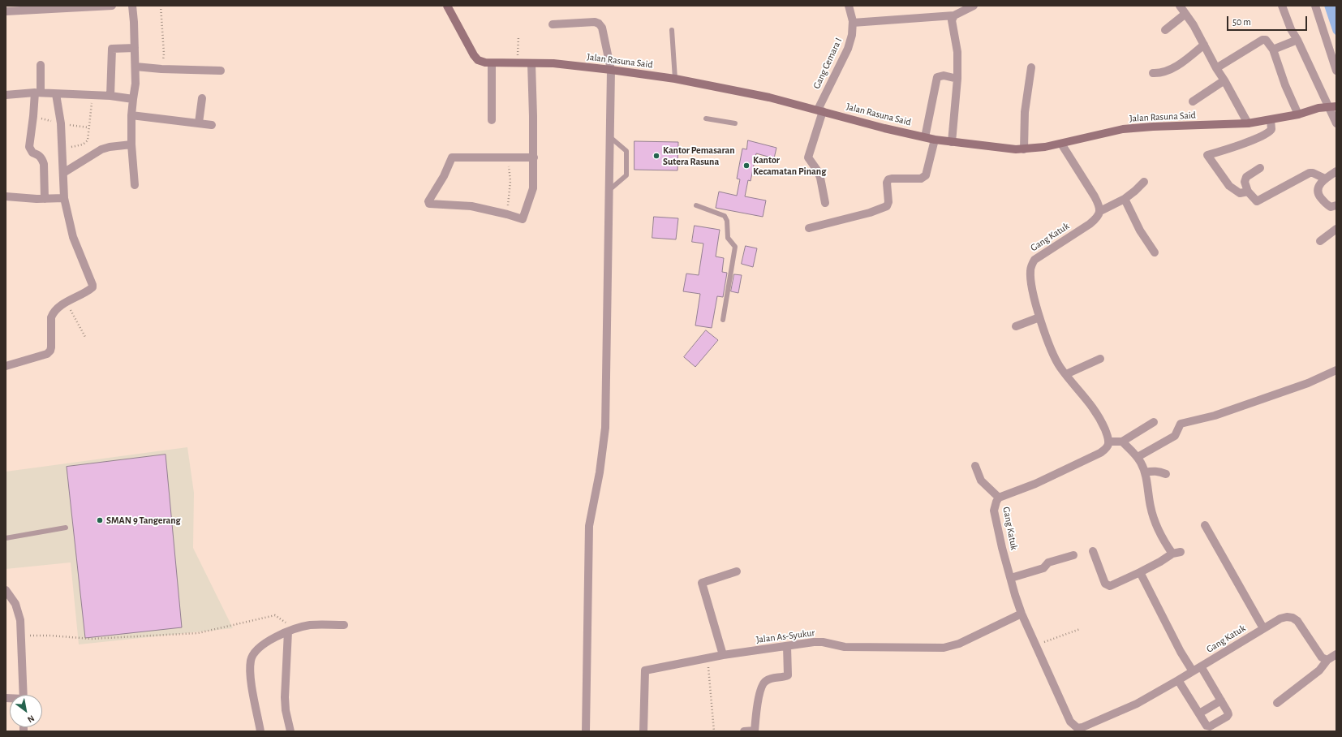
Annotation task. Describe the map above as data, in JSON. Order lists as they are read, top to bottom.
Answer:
{
  "streets": {
    "main road": ["Jalan Rasuna Said"],
    "street": ["Gang Cemara I", "Gang Katuk", "Jalan As-Syukur"]
  },
  "crossings": [
    ["Jalan Rasuna Said", "Gang Cemara I"],
    ["Gang Katuk", "Jalan As-Syukur"]
  ],
  "places": ["Kantor Pemasaran Sutera Rasuna", "Kantor Kecamatan Pinang", "SMAN 9 Tangerang"],
  "scale_bar": "50 m",
  "north": "bottom right"
}
